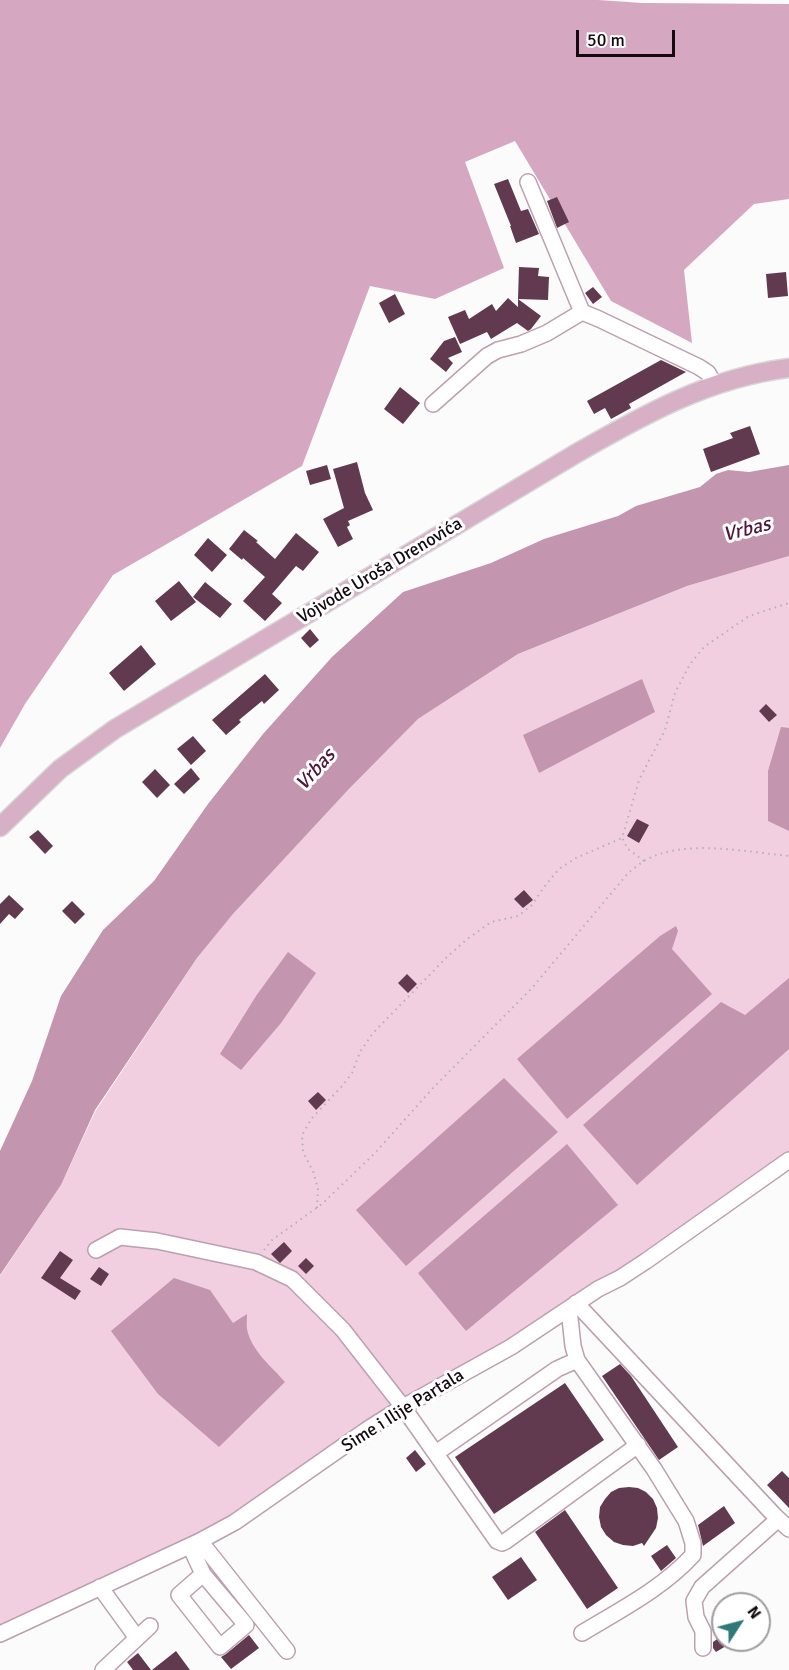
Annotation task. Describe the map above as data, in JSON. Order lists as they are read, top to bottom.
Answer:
{
  "streets": {
    "main road": ["Vojvode Uroša Drenovića"],
    "street": ["Sime i Ilije Partala"]
  },
  "water": ["Vrbas"],
  "scale_bar": "50 m",
  "north": "top right"
}
